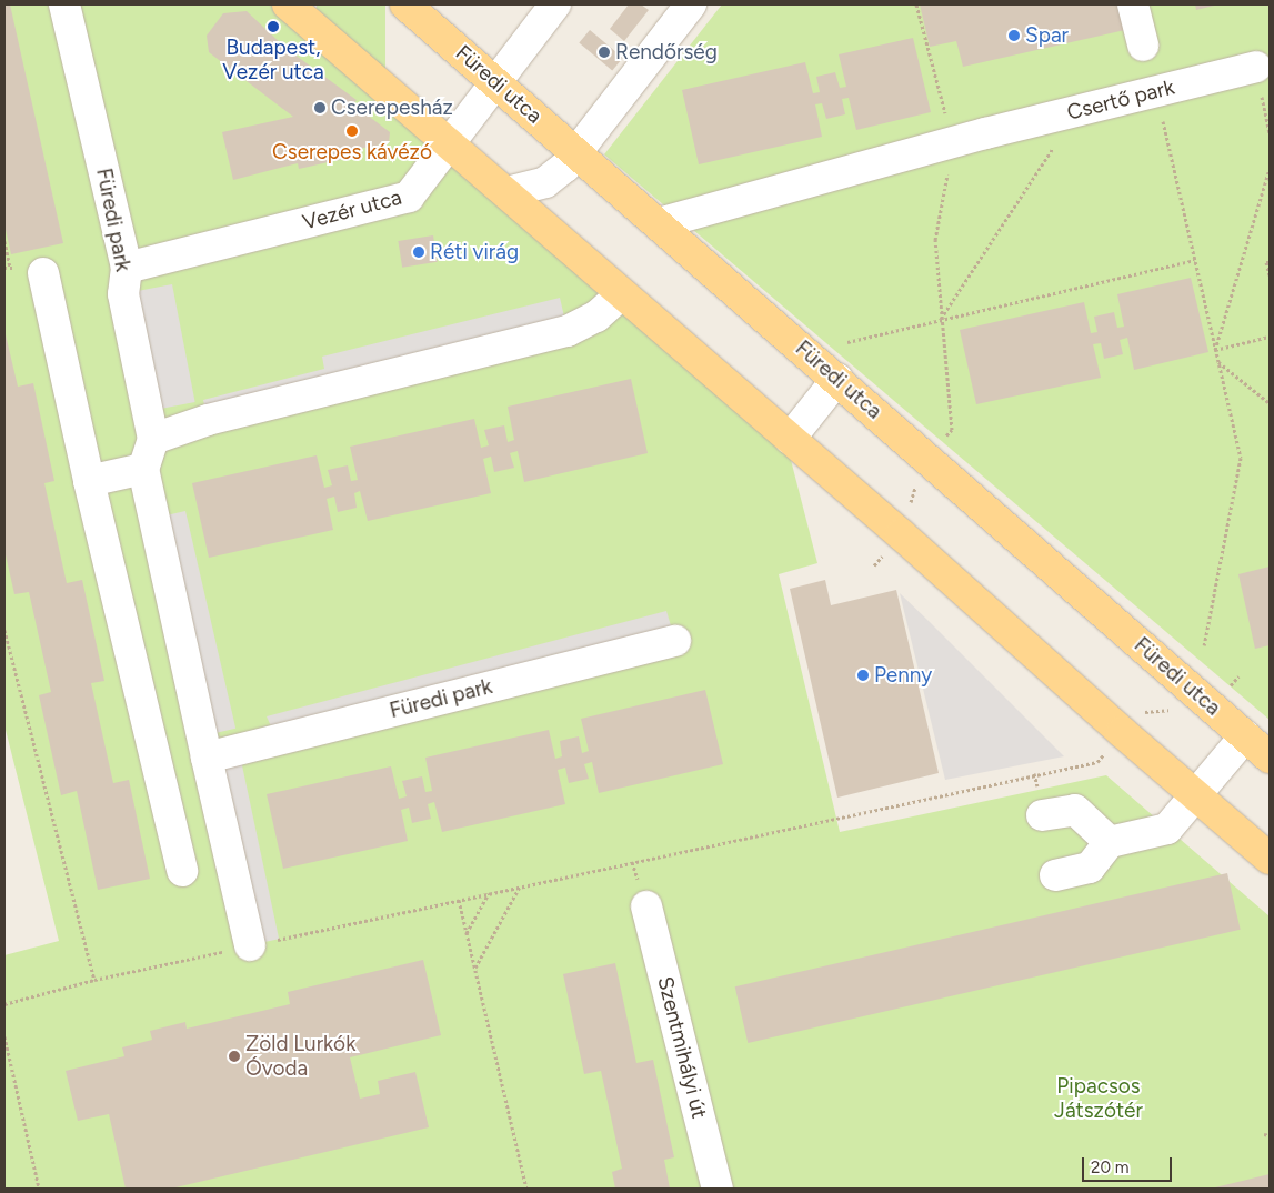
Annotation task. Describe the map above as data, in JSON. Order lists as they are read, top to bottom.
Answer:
{
  "streets": {
    "main road": ["Füredi utca"],
    "street": [
      "Csertő park",
      "Vezér utca",
      "Füredi park",
      "Szentmihályi út"
    ]
  },
  "crossings": [
    ["Füredi utca", "Csertő park"],
    ["Füredi utca", "Vezér utca"],
    ["Vezér utca", "Füredi park"]
  ],
  "parks": ["Pipacsos Játszótér"],
  "places": [
    "Budapest, Vezér utca",
    "Spar",
    "Rendőrség",
    "Cserepesház",
    "Cserepes kávézó",
    "Réti virág",
    "Penny",
    "Zöld Lurkók Óvoda"
  ],
  "scale_bar": "20 m"
}
